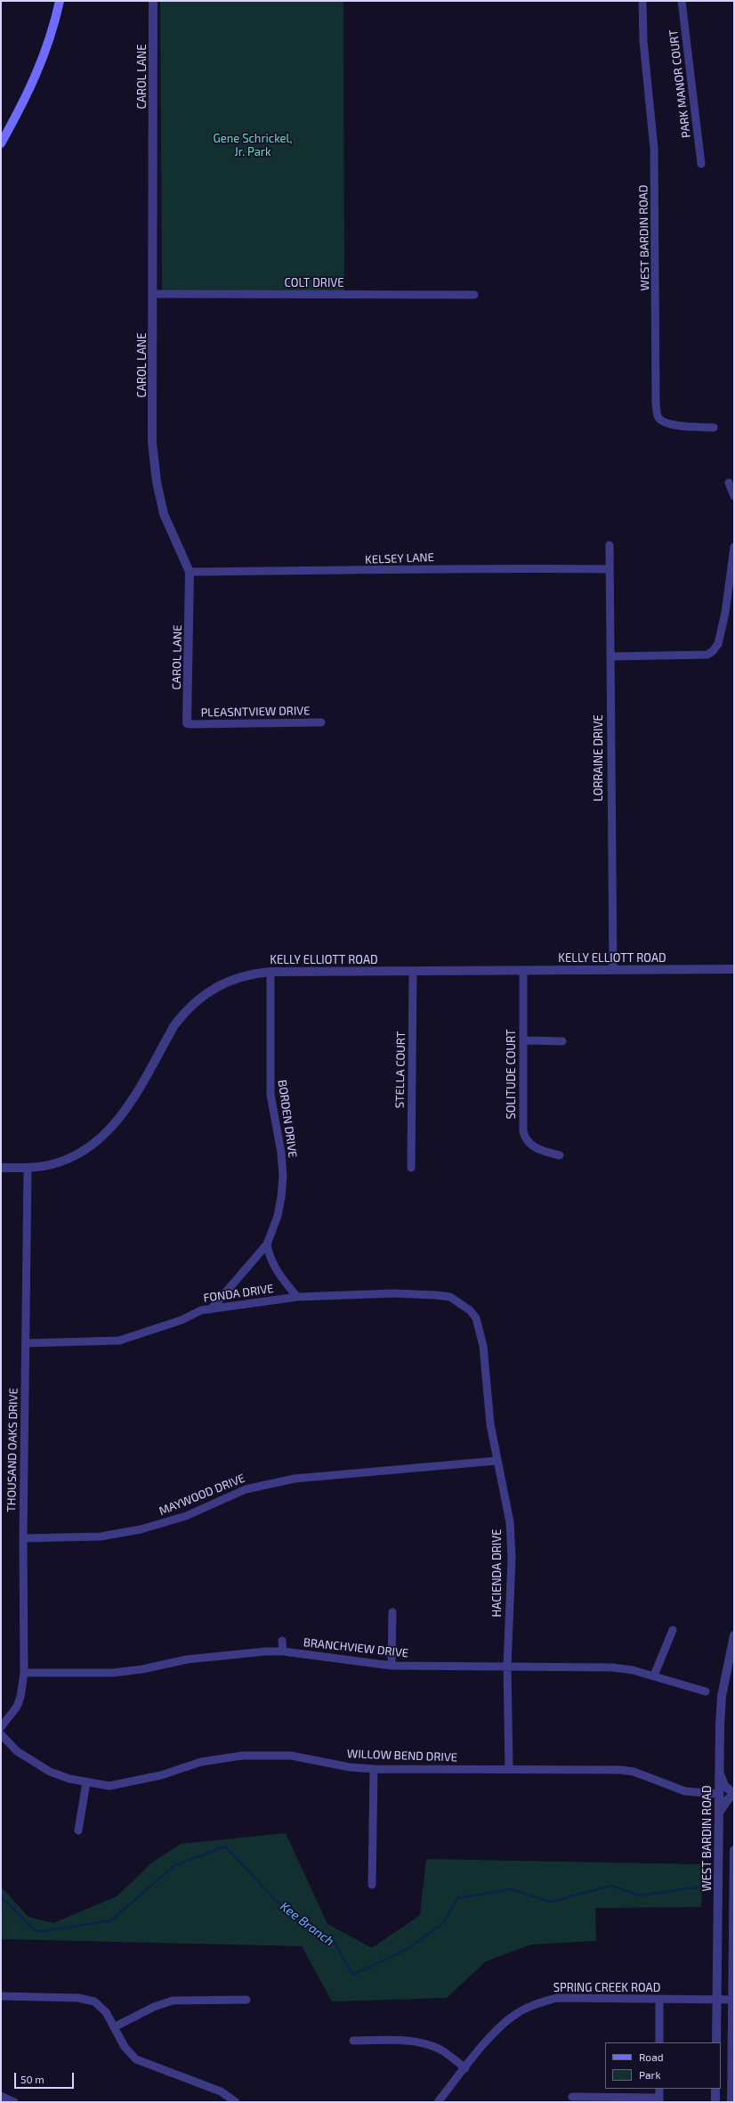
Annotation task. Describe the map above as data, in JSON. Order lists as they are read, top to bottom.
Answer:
{
  "streets": {
    "street": [
      "CAROL LANE",
      "PARK MANOR COURT",
      "WEST BARDIN ROAD",
      "COLT DRIVE",
      "KELSEY LANE",
      "PLEASNTVIEW DRIVE",
      "LORRAINE DRIVE",
      "KELLY ELLIOTT ROAD",
      "STELLA COURT",
      "SOLITUDE COURT",
      "BORDEN DRIVE",
      "FONDA DRIVE",
      "THOUSAND OAKS DRIVE",
      "MAYWOOD DRIVE",
      "HACIENDA DRIVE",
      "BRANCHVIEW DRIVE",
      "WILLOW BEND DRIVE",
      "SPRING CREEK ROAD"
    ]
  },
  "crossings": [
    ["CAROL LANE", "COLT DRIVE"],
    ["CAROL LANE", "KELSEY LANE"],
    ["CAROL LANE", "PLEASNTVIEW DRIVE"],
    ["WEST BARDIN ROAD", "WILLOW BEND DRIVE"],
    ["WEST BARDIN ROAD", "SPRING CREEK ROAD"],
    ["KELSEY LANE", "LORRAINE DRIVE"],
    ["LORRAINE DRIVE", "KELLY ELLIOTT ROAD"],
    ["KELLY ELLIOTT ROAD", "STELLA COURT"],
    ["KELLY ELLIOTT ROAD", "SOLITUDE COURT"],
    ["KELLY ELLIOTT ROAD", "BORDEN DRIVE"],
    ["KELLY ELLIOTT ROAD", "THOUSAND OAKS DRIVE"],
    ["BORDEN DRIVE", "FONDA DRIVE"],
    ["FONDA DRIVE", "THOUSAND OAKS DRIVE"],
    ["FONDA DRIVE", "HACIENDA DRIVE"],
    ["THOUSAND OAKS DRIVE", "MAYWOOD DRIVE"],
    ["THOUSAND OAKS DRIVE", "BRANCHVIEW DRIVE"],
    ["MAYWOOD DRIVE", "HACIENDA DRIVE"],
    ["HACIENDA DRIVE", "BRANCHVIEW DRIVE"],
    ["HACIENDA DRIVE", "WILLOW BEND DRIVE"]
  ],
  "water": ["Kee Branch"],
  "parks": ["Gene Schrickel, Jr. Park"],
  "legend": ["Road", "Park"],
  "scale_bar": "50 m"
}
